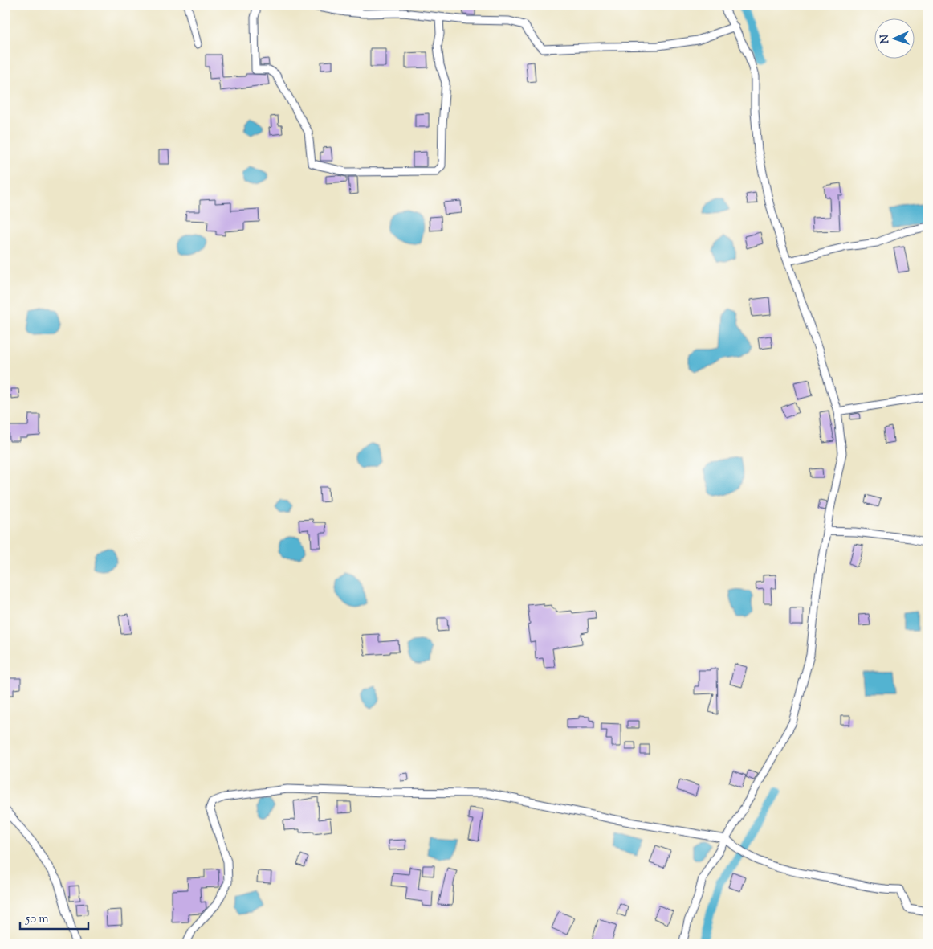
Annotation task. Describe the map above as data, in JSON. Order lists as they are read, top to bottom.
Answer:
{
  "scale_bar": "50 m",
  "north": "left"
}
